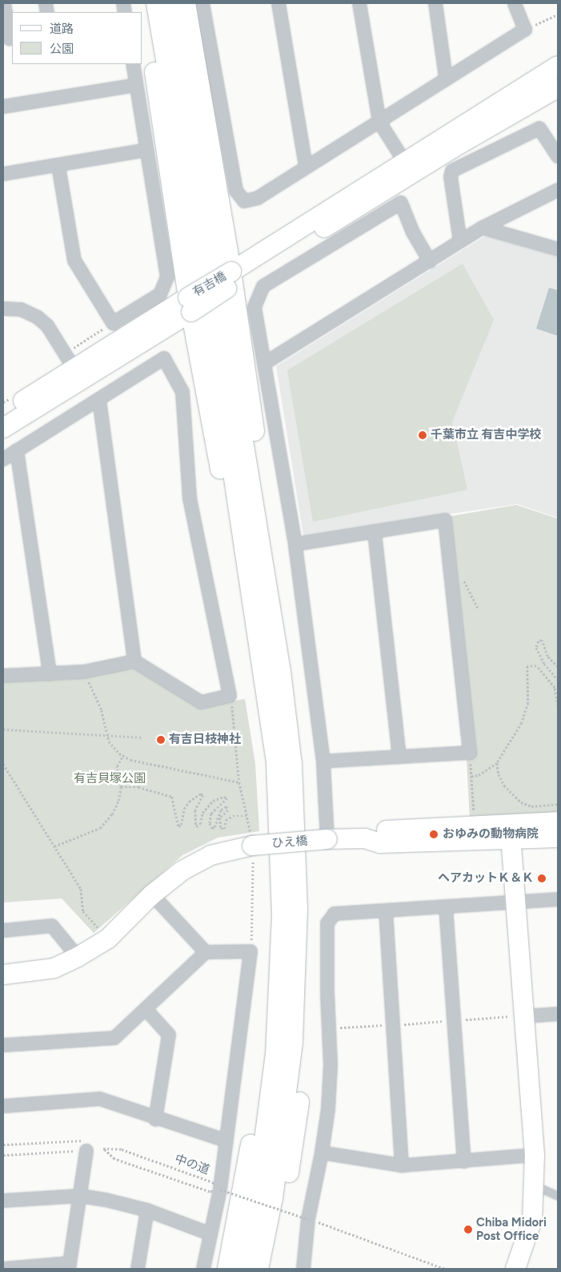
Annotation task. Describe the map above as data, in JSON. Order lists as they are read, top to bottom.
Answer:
{
  "streets": {
    "street": ["有吉橋", "ひえ橋"],
    "path": ["中の道"]
  },
  "parks": ["有吉貝塚公園"],
  "places": [
    "千葉市立 有吉中学校",
    "有吉日枝神社",
    "おゆみの動物病院",
    "ヘアカットＫ＆Ｋ",
    "Chiba Midori Post Office"
  ],
  "legend": ["道路", "公園"]
}
